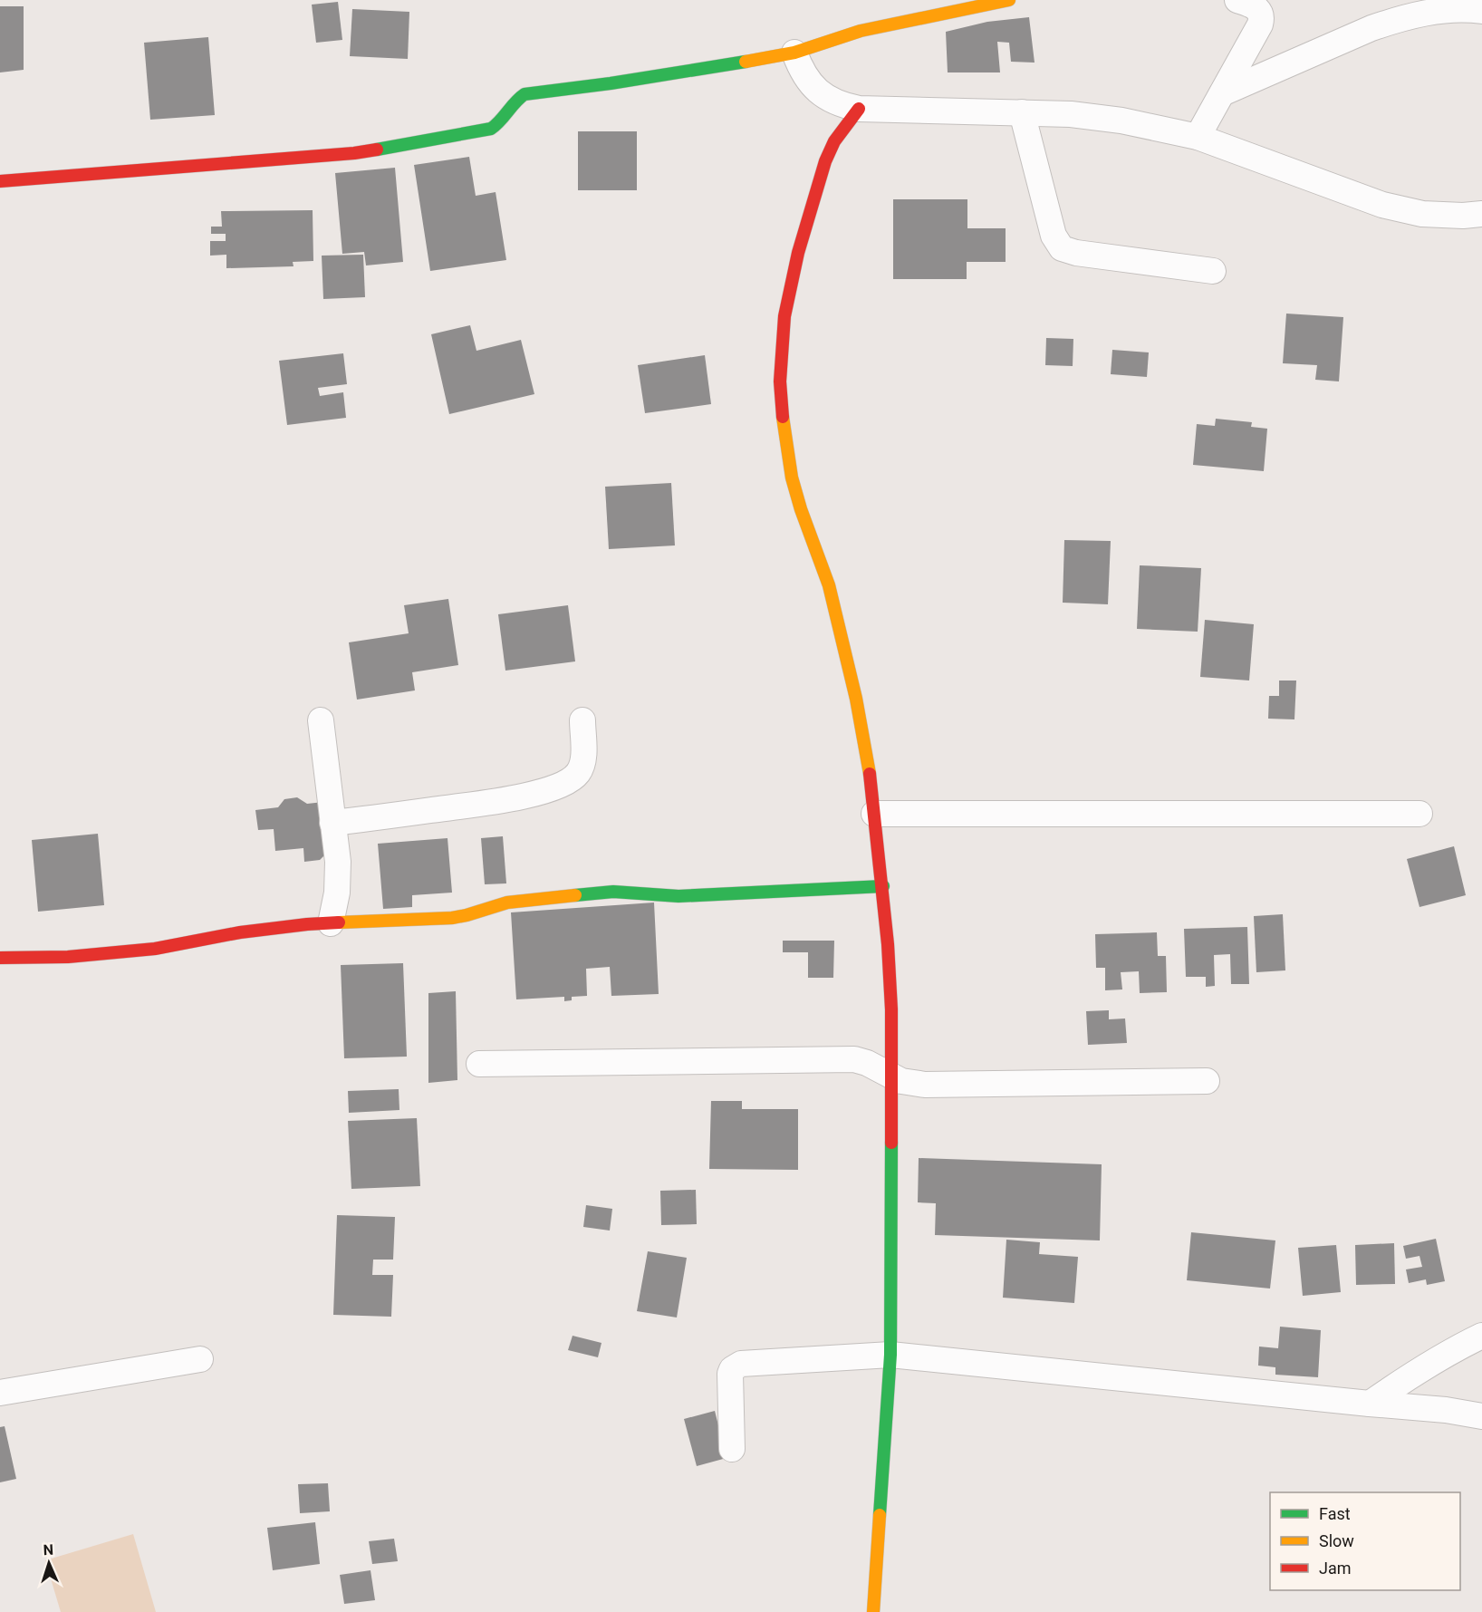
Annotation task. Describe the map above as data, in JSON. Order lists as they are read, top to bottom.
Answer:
{
  "legend": ["Fast", "Slow", "Jam"],
  "north": "top"
}
